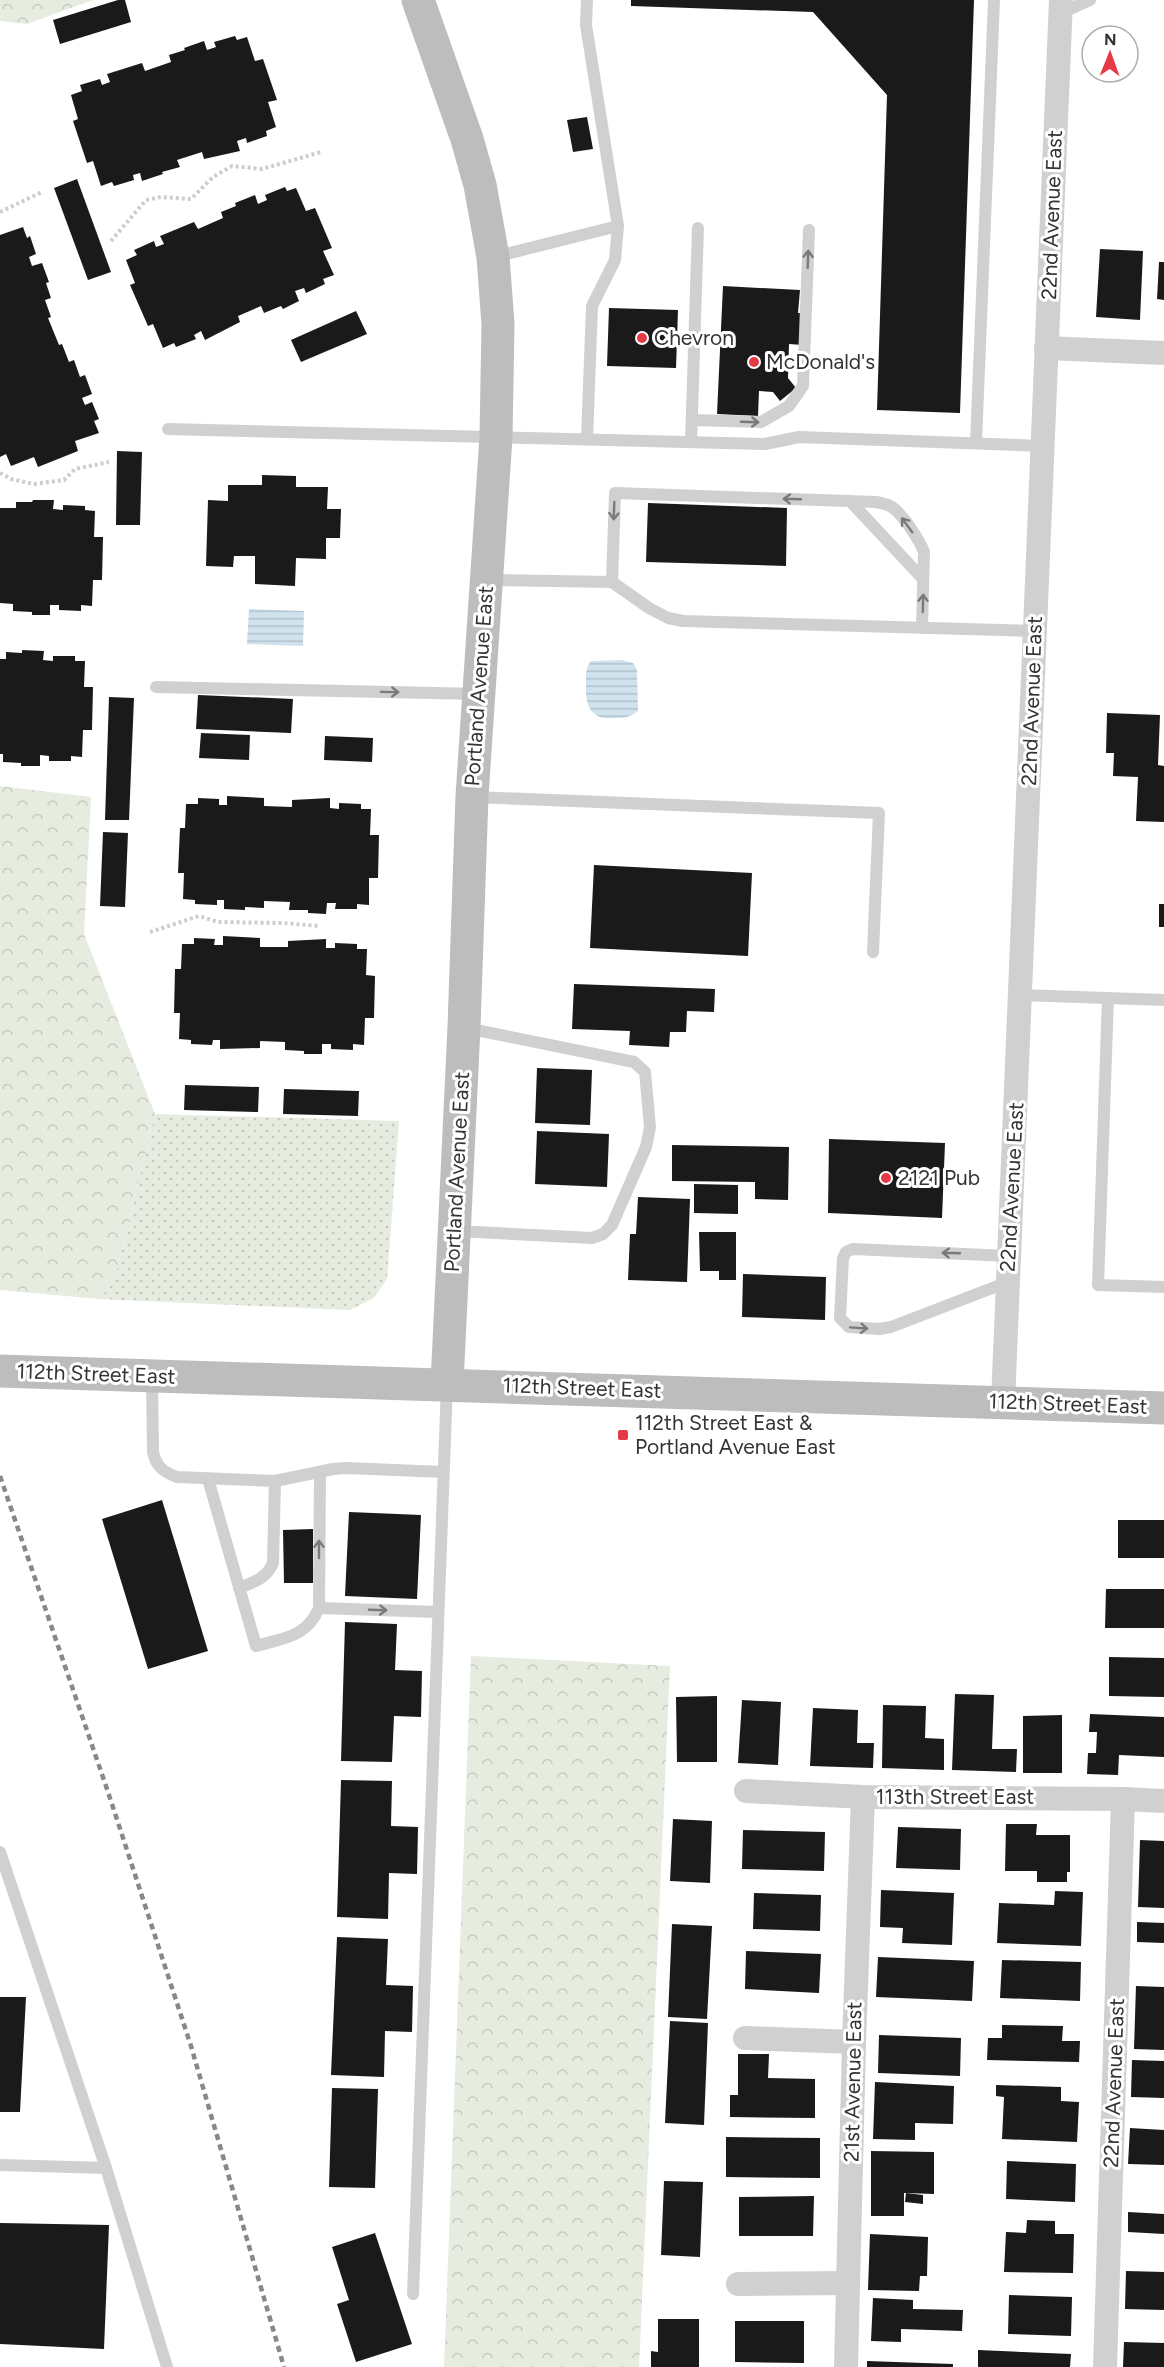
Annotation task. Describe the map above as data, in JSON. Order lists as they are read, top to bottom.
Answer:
{
  "streets": {
    "main road": ["Portland Avenue East", "112th Street East"],
    "street": ["22nd Avenue East", "113th Street East", "21st Avenue East"]
  },
  "crossings": [
    ["22nd Avenue East", "112th Street East"],
    ["22nd Avenue East", "113th Street East"],
    ["Portland Avenue East", "112th Street East"],
    ["113th Street East", "21st Avenue East"]
  ],
  "places": {
    "other": ["Chevron", "McDonald's", "2121 Pub"],
    "transit": ["112th Street East & Portland Avenue East"]
  },
  "north": "top"
}
